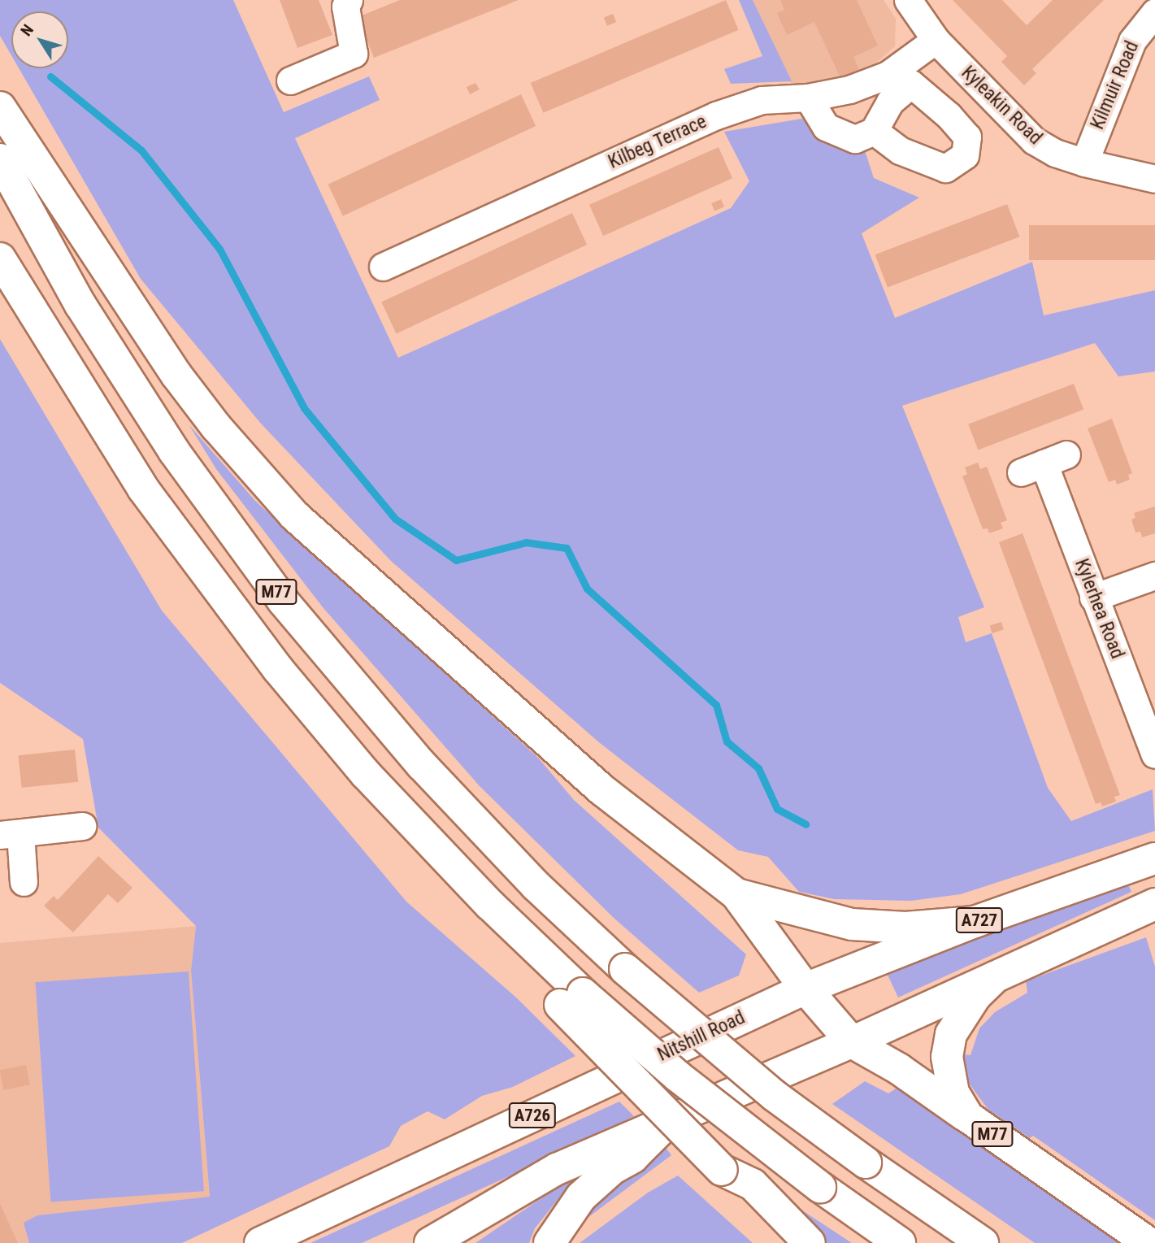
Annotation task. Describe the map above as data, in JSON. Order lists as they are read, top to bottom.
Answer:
{
  "streets": {
    "main road": [
      "M77",
      "A727",
      "Nitshill Road",
      "A726"
    ],
    "street": [
      "Kilmuir Road",
      "Kyleakin Road",
      "Kilbeg Terrace",
      "Kylerhea Road"
    ]
  },
  "crossings": [
    ["Kilmuir Road", "Kyleakin Road"],
    ["Kyleakin Road", "Kilbeg Terrace"]
  ],
  "north": "top left"
}
